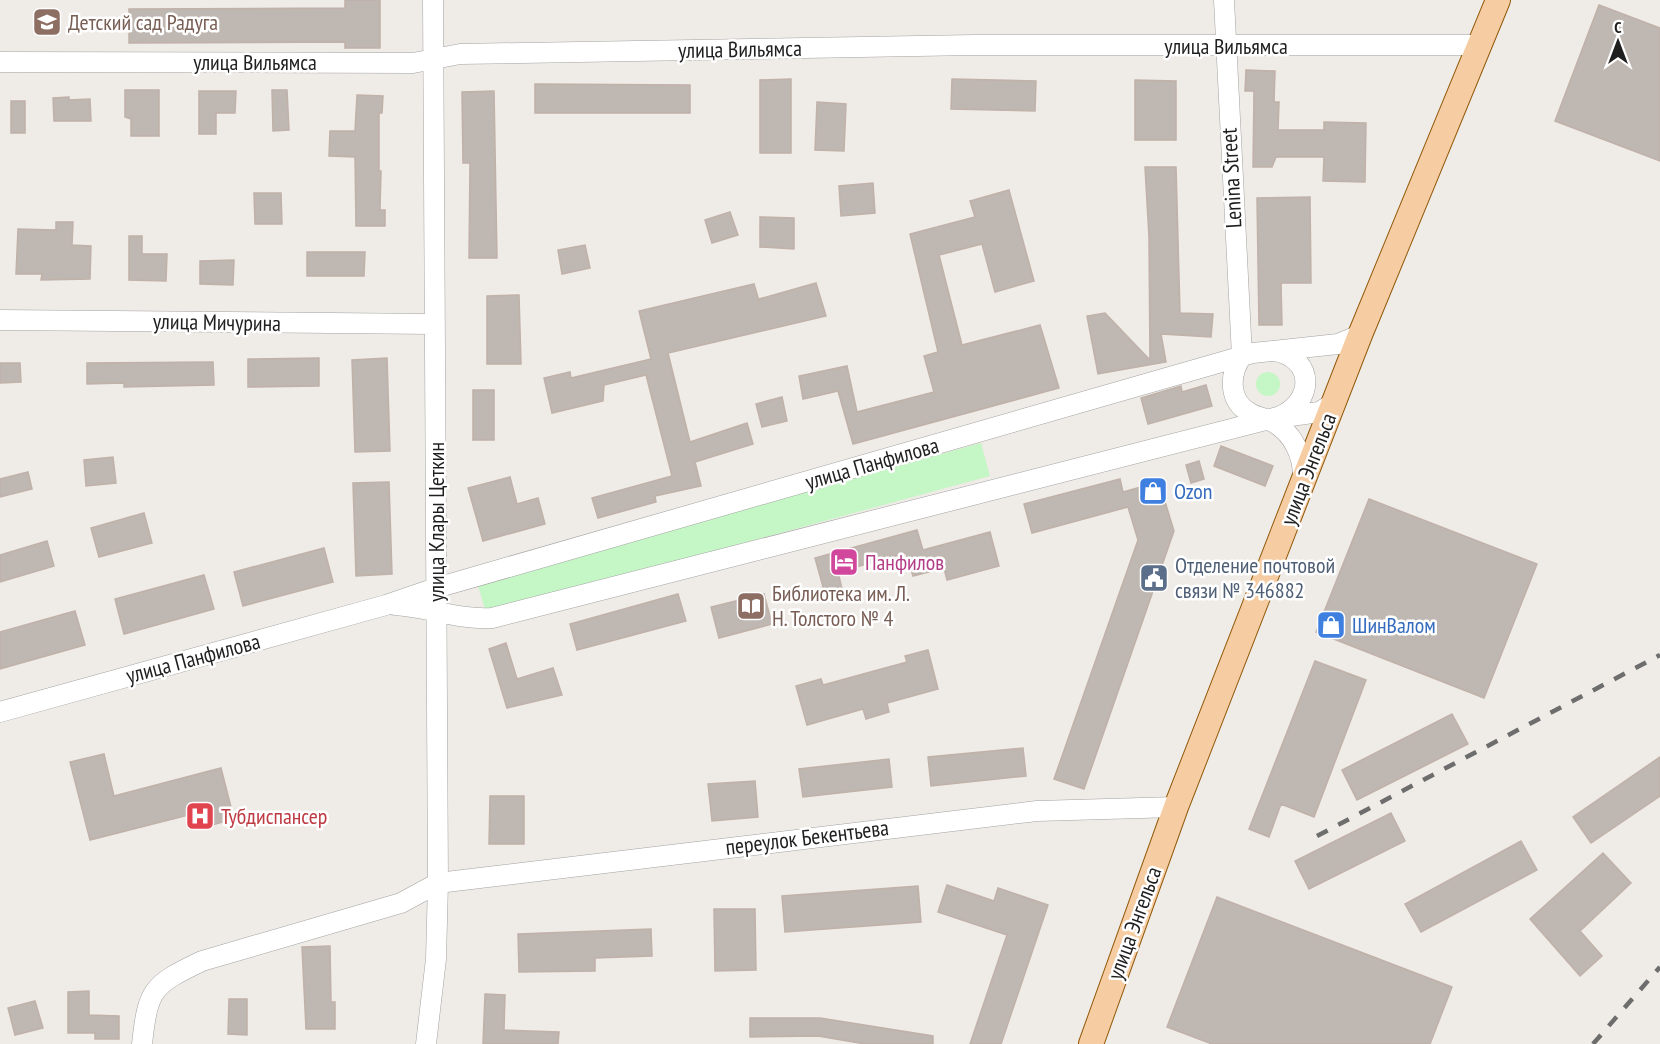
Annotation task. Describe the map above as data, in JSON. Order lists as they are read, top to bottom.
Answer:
{
  "streets": {
    "main road": ["улица Энгельса"],
    "street": [
      "улица Вильямса",
      "Lenina Street",
      "улица Мичурина",
      "улица Панфилова",
      "улица Клары Цеткин",
      "переулок Бекентьева"
    ]
  },
  "crossings": [
    ["улица Вильямса", "Lenina Street"],
    ["улица Вильямса", "улица Энгельса"],
    ["улица Вильямса", "улица Клары Цеткин"],
    ["Lenina Street", "улица Панфилова"],
    ["улица Мичурина", "улица Клары Цеткин"],
    ["улица Панфилова", "улица Энгельса"],
    ["улица Панфилова", "улица Клары Цеткин"],
    ["улица Энгельса", "переулок Бекентьева"],
    ["улица Клары Цеткин", "переулок Бекентьева"]
  ],
  "places": {
    "school or university": ["Детский сад Радуга"],
    "shop": ["Ozon", "ШинВалом"],
    "hotel": ["Панфилов"],
    "public building": ["Отделение почтовой связи № 346882"],
    "library": ["Библиотека им. Л. Н. Толстого № 4"],
    "hospital": ["Тубдиспансер"]
  },
  "north": "top"
}
